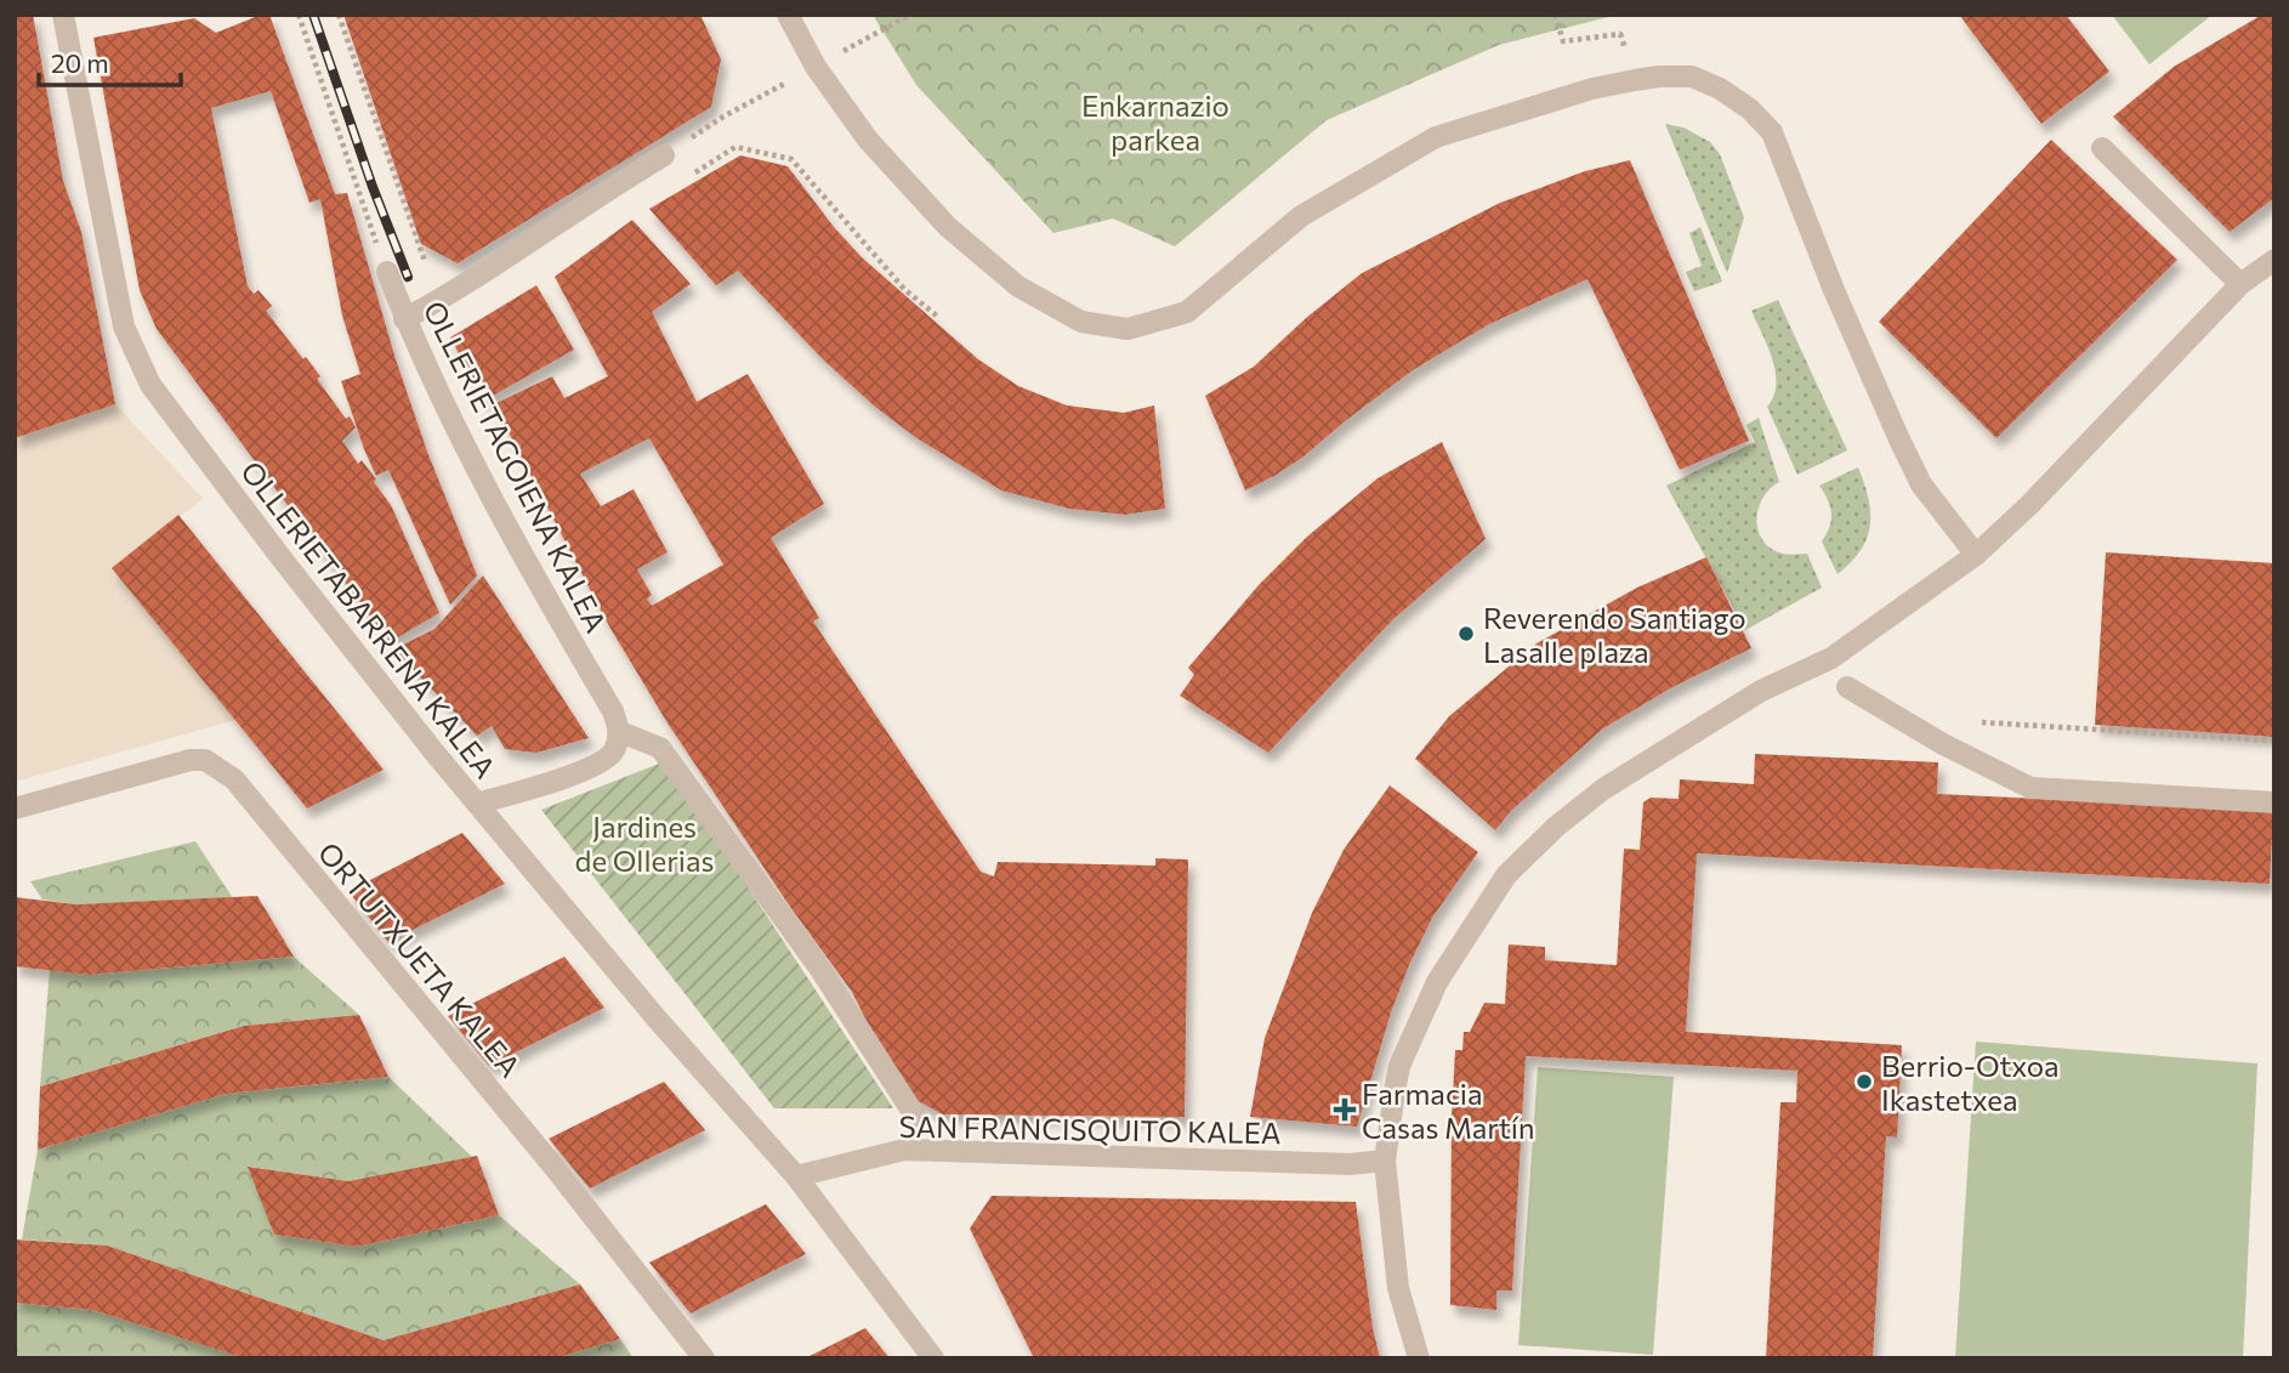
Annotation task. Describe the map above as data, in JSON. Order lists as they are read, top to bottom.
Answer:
{
  "streets": {
    "street": [
      "OLLERIETAGOIENA KALEA",
      "OLLERIETABARRENA KALEA",
      "ORTUTXUETA KALEA",
      "SAN FRANCISQUITO KALEA"
    ]
  },
  "crossings": [
    ["OLLERIETABARRENA KALEA", "SAN FRANCISQUITO KALEA"]
  ],
  "parks": ["Enkarnazio parkea", "Jardines de Ollerias"],
  "places": {
    "other": ["Reverendo Santiago Lasalle plaza", "Berrio-Otxoa Ikastetxea"],
    "health": ["Farmacia Casas Martín"]
  },
  "scale_bar": "20 m"
}
